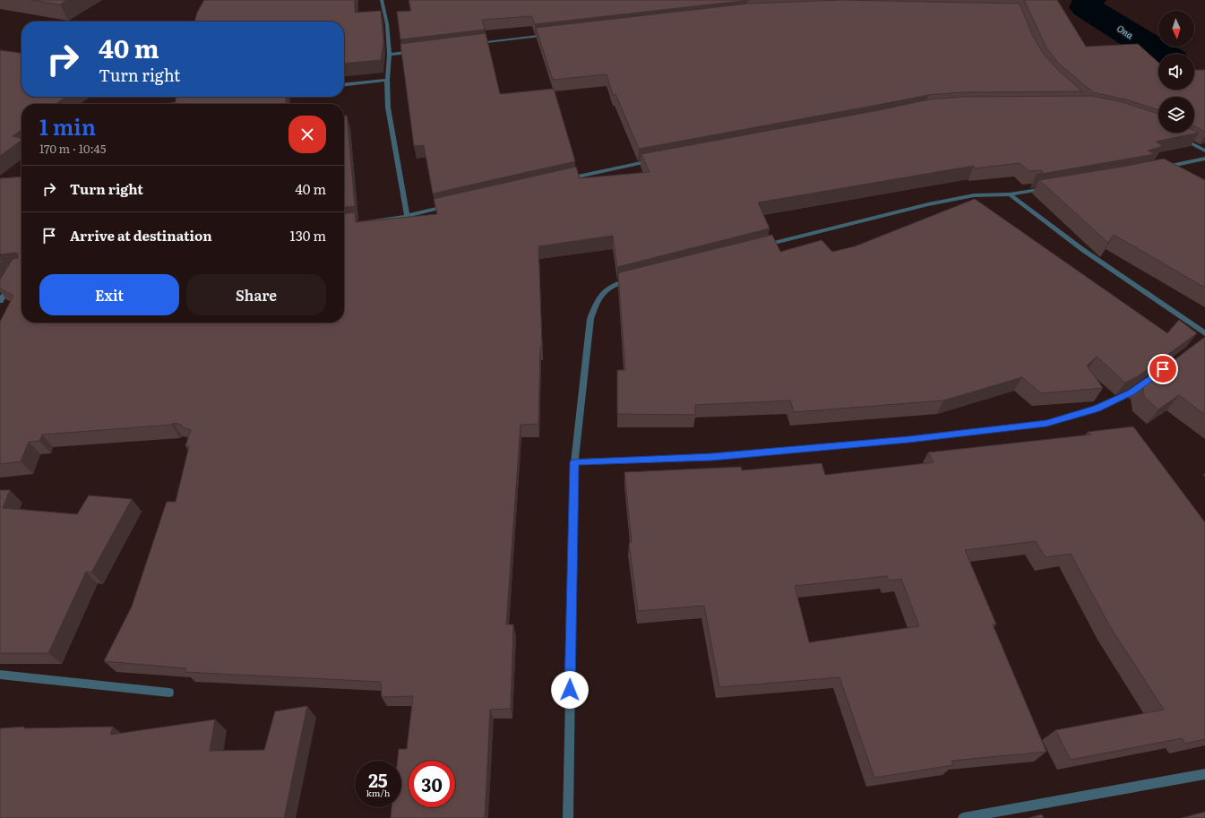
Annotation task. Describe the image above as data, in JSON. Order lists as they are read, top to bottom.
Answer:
{
  "water": ["Ona"],
  "north": "bottom",
  "page": {
    "turn": ["40 m", "Turn right"],
    "heading": ["1 min", "170 m · 10:45"],
    "list": [
      {
        "name": "Turn right",
        "value": "40 m"
      },
      {
        "name": "Arrive at destination",
        "value": "130 m"
      }
    ],
    "buttons": ["Exit", "Share"],
    "speed": "25 km/h",
    "limit": "30"
  }
}
